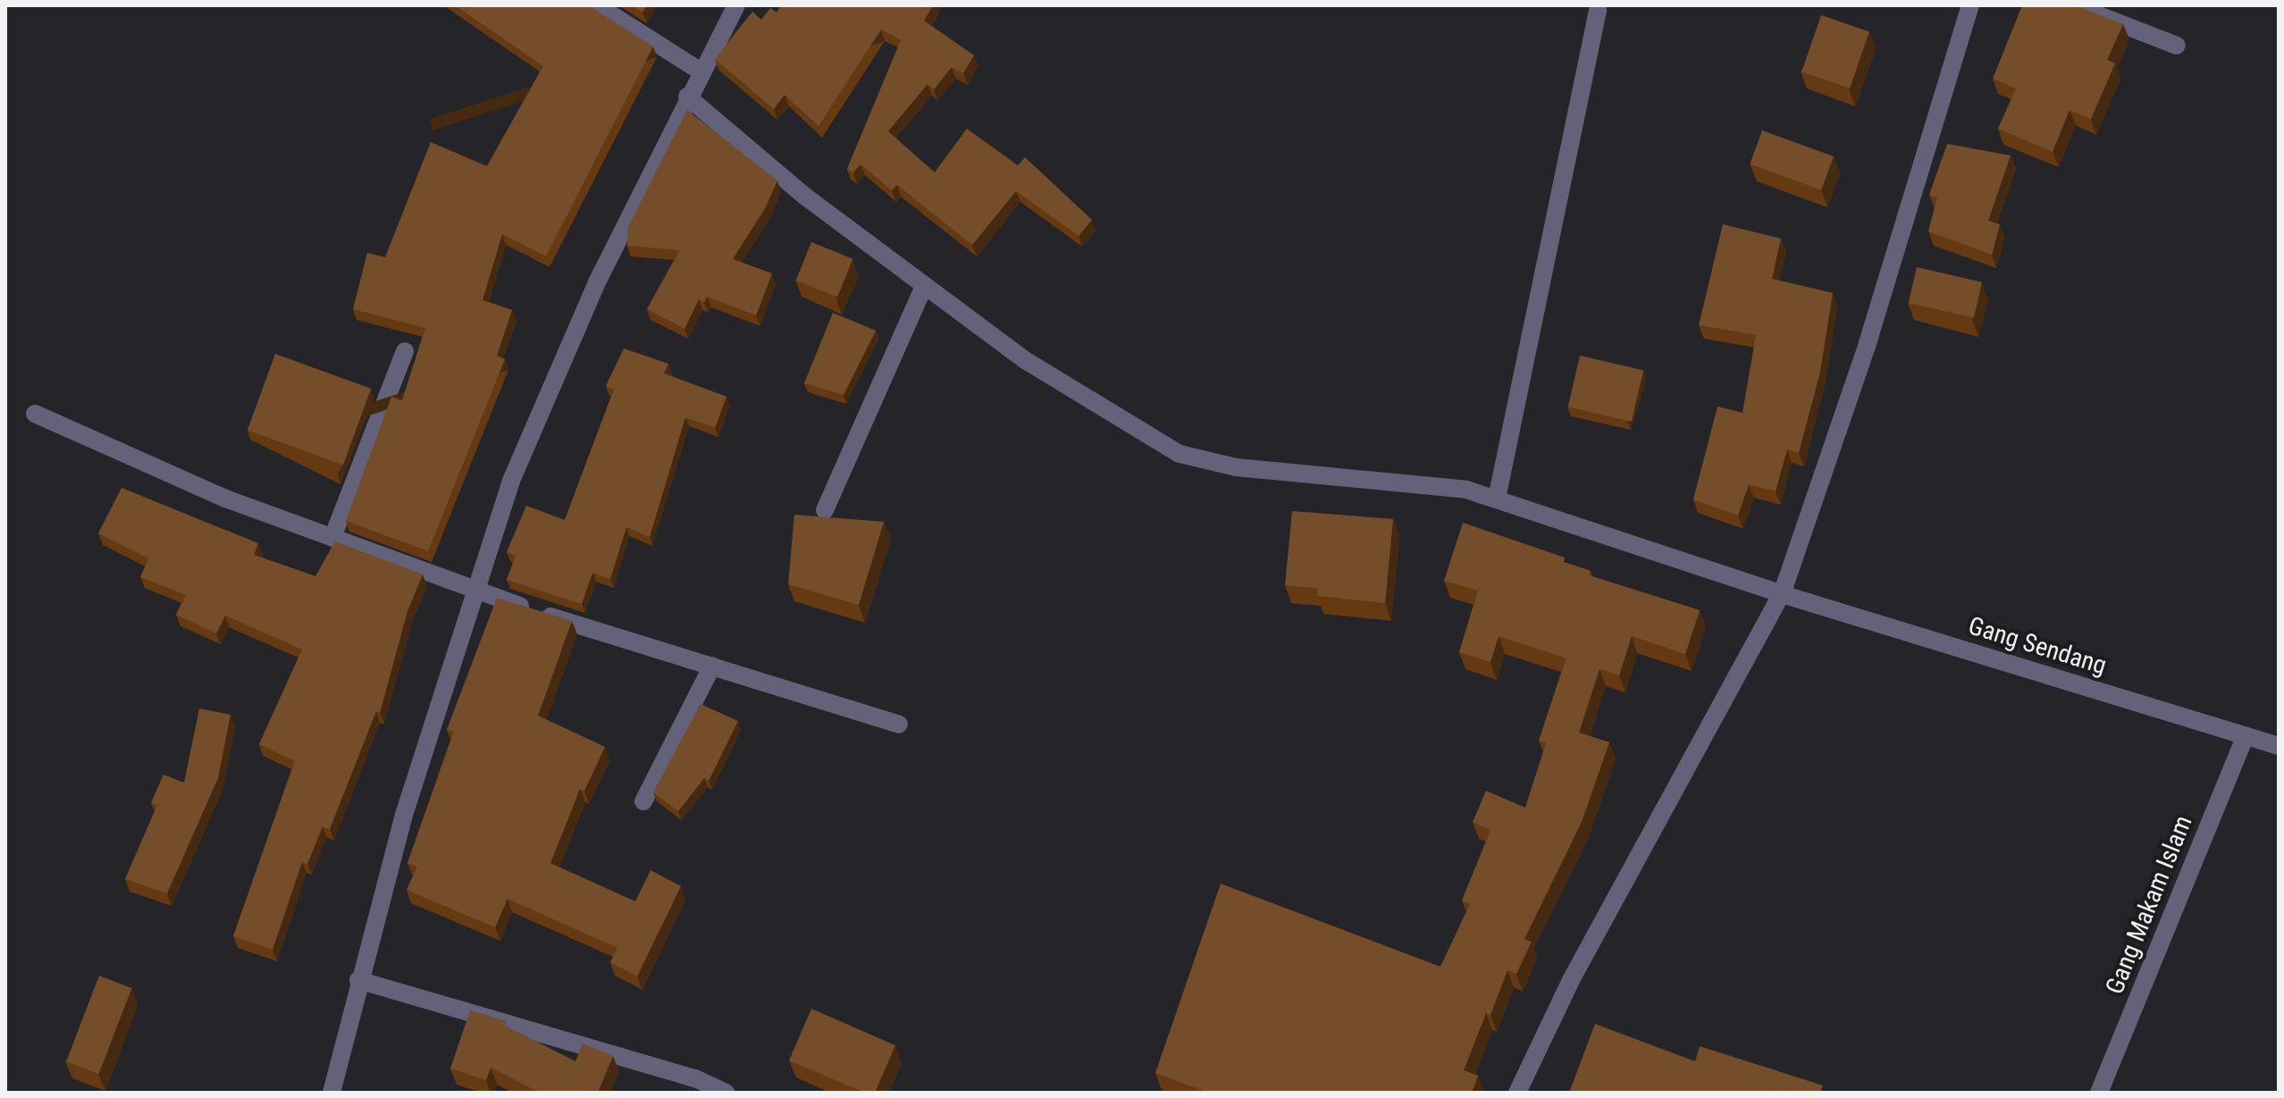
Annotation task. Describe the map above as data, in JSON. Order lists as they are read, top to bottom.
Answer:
{
  "streets": {
    "street": ["Gang Sendang", "Gang Makam Islam"]
  },
  "crossings": [
    ["Gang Sendang", "Gang Makam Islam"]
  ]
}
